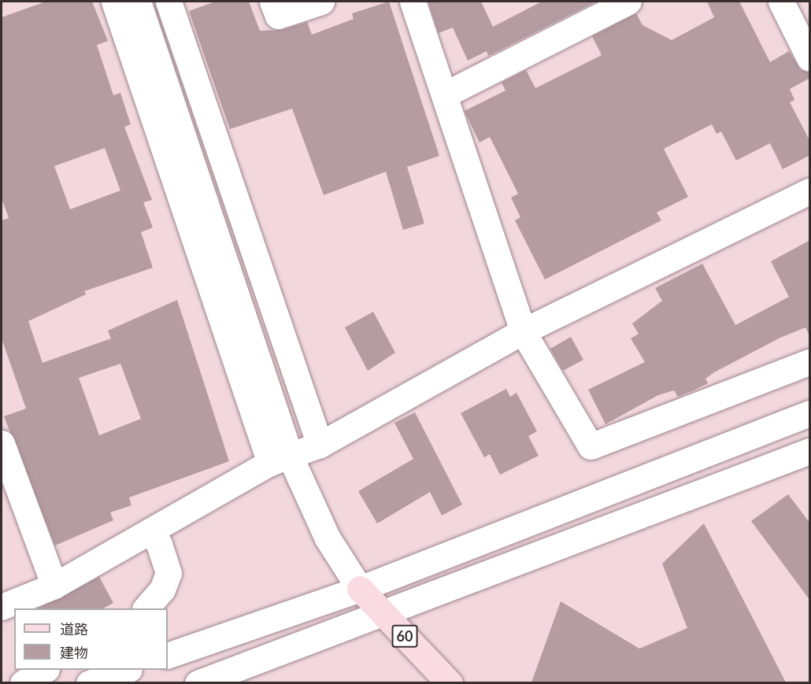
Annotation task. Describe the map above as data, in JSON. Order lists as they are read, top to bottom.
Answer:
{
  "streets": {
    "main road": ["60"]
  },
  "legend": ["道路", "建物"]
}
